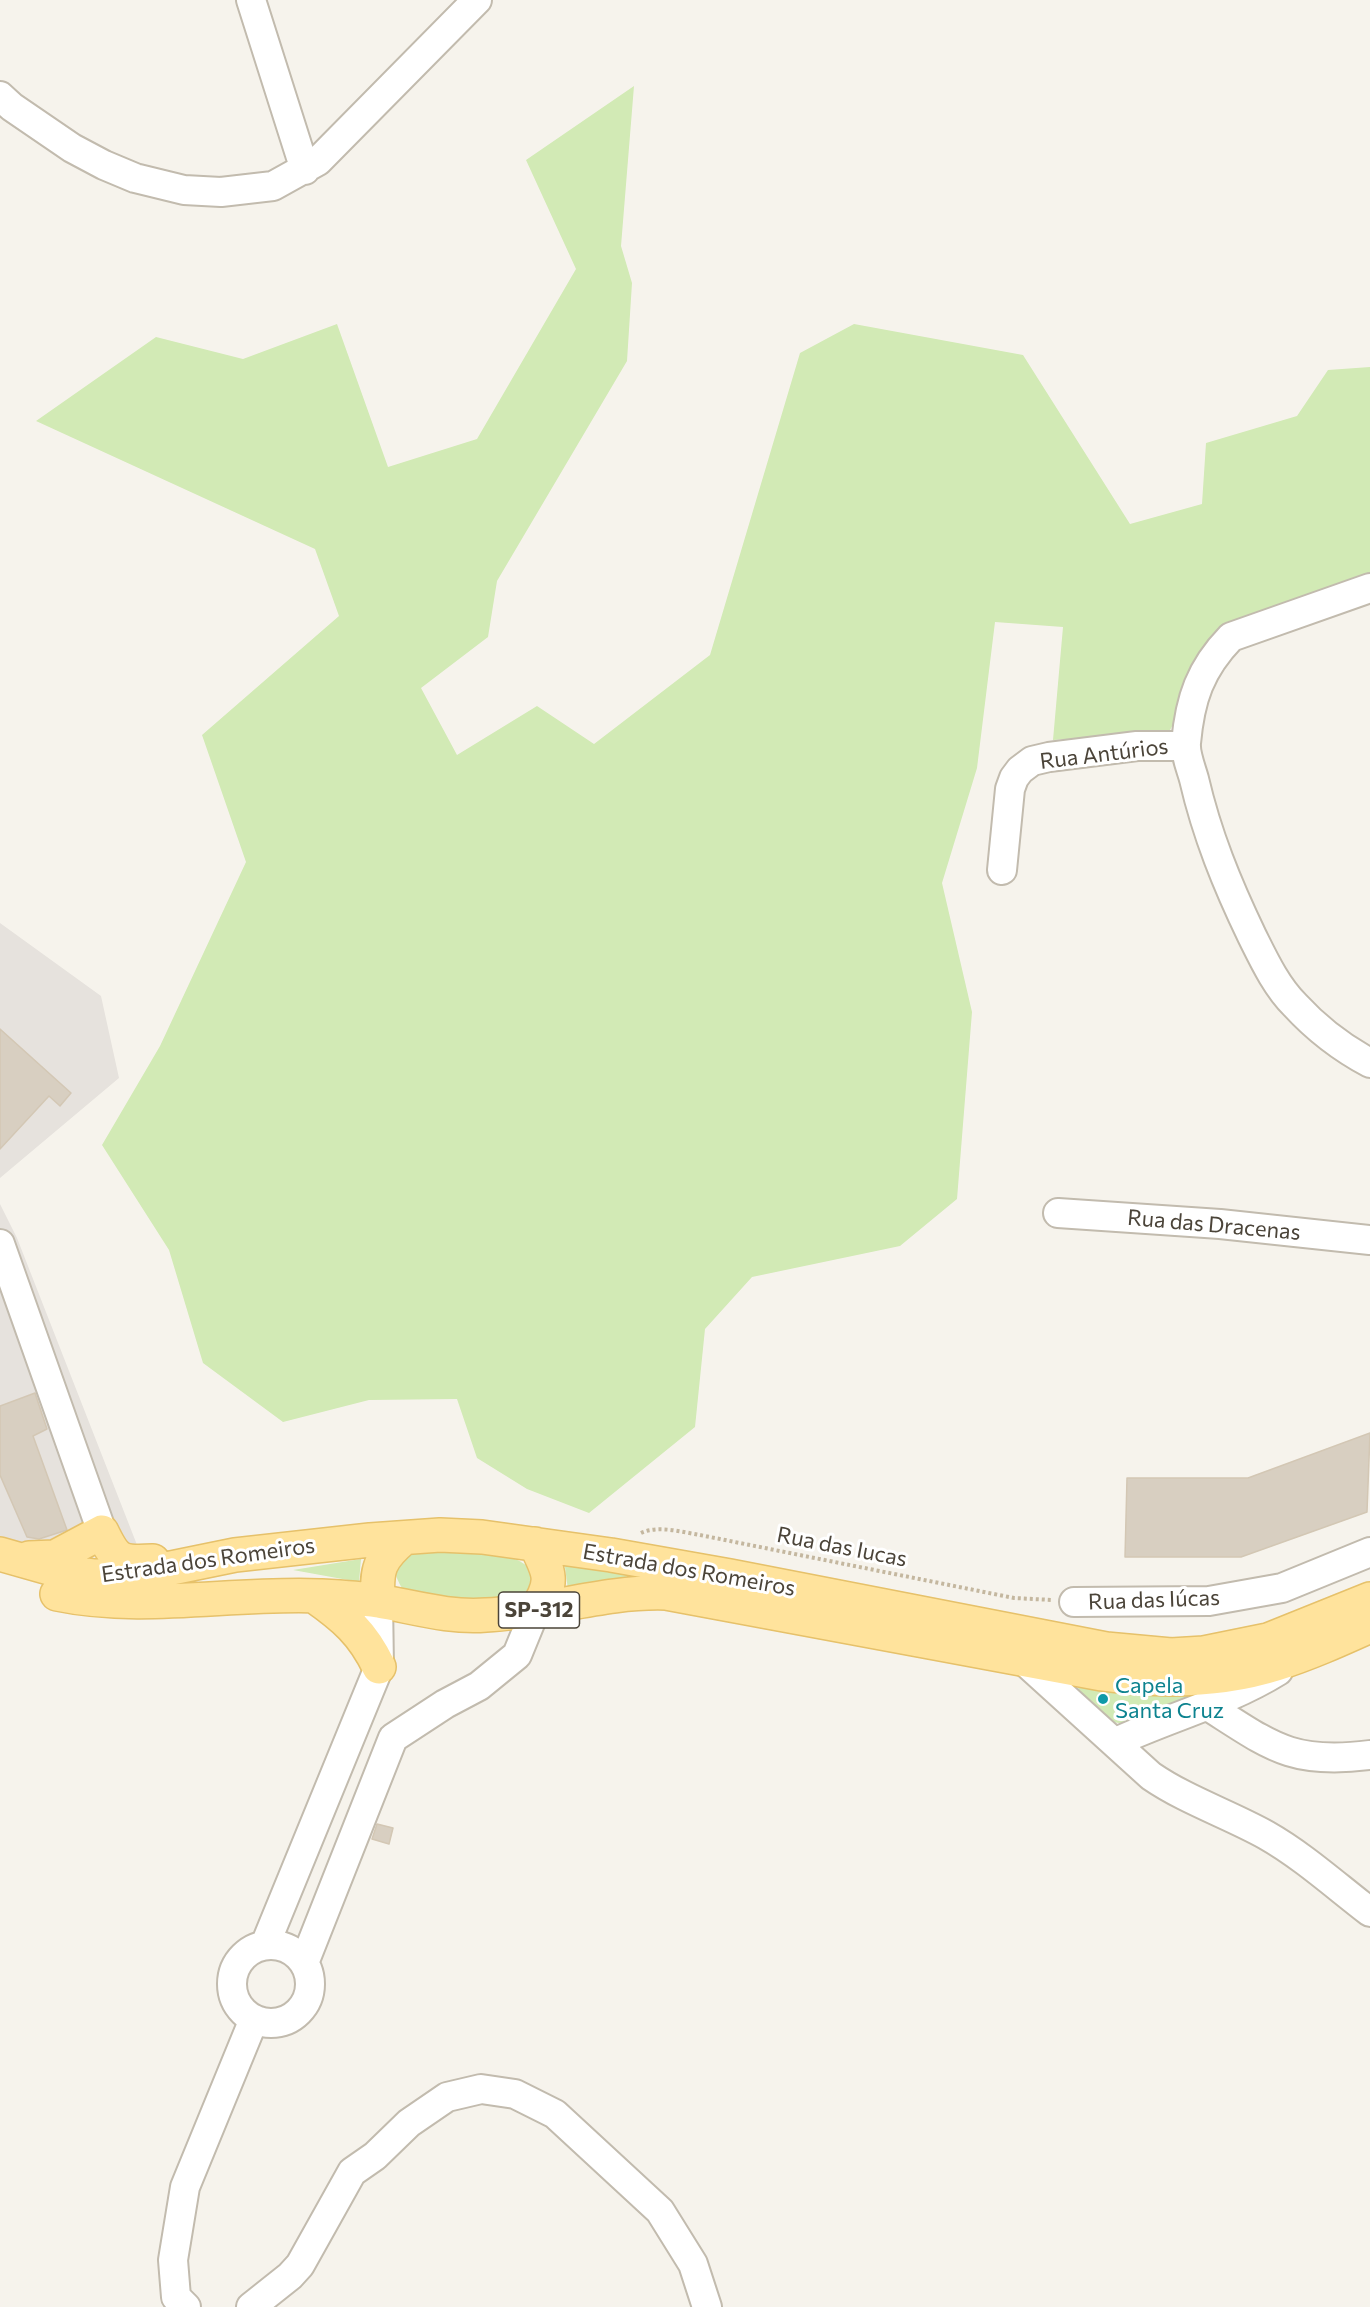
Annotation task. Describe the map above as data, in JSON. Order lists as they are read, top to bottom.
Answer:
{
  "streets": {
    "main road": ["Estrada dos Romeiros", "SP-312"],
    "street": ["Rua Antúrios", "Rua das Dracenas", "Rua das Iúcas"],
    "path": ["Rua das Iucas"]
  },
  "crossings": [
    ["Rua das Iucas", "Estrada dos Romeiros"],
    ["Rua das Iucas", "Rua das Iúcas"]
  ],
  "places": ["Capela Santa Cruz"]
}
